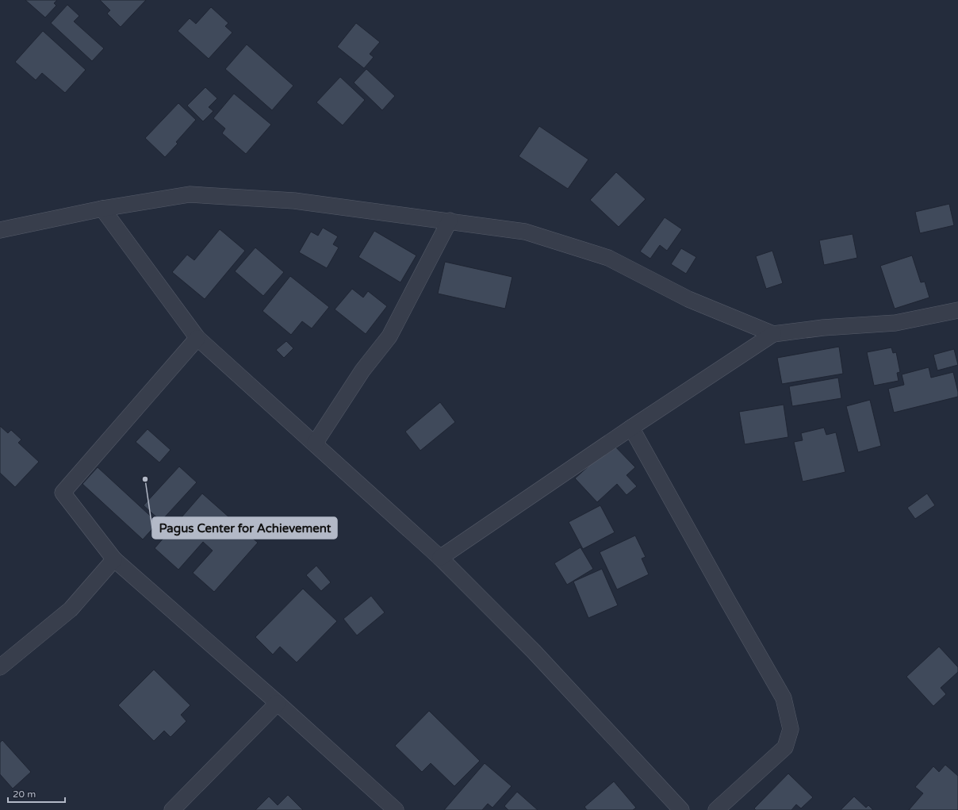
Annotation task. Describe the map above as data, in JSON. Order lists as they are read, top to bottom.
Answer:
{
  "places": ["Pagus Center for Achievement"],
  "scale_bar": "20 m"
}
